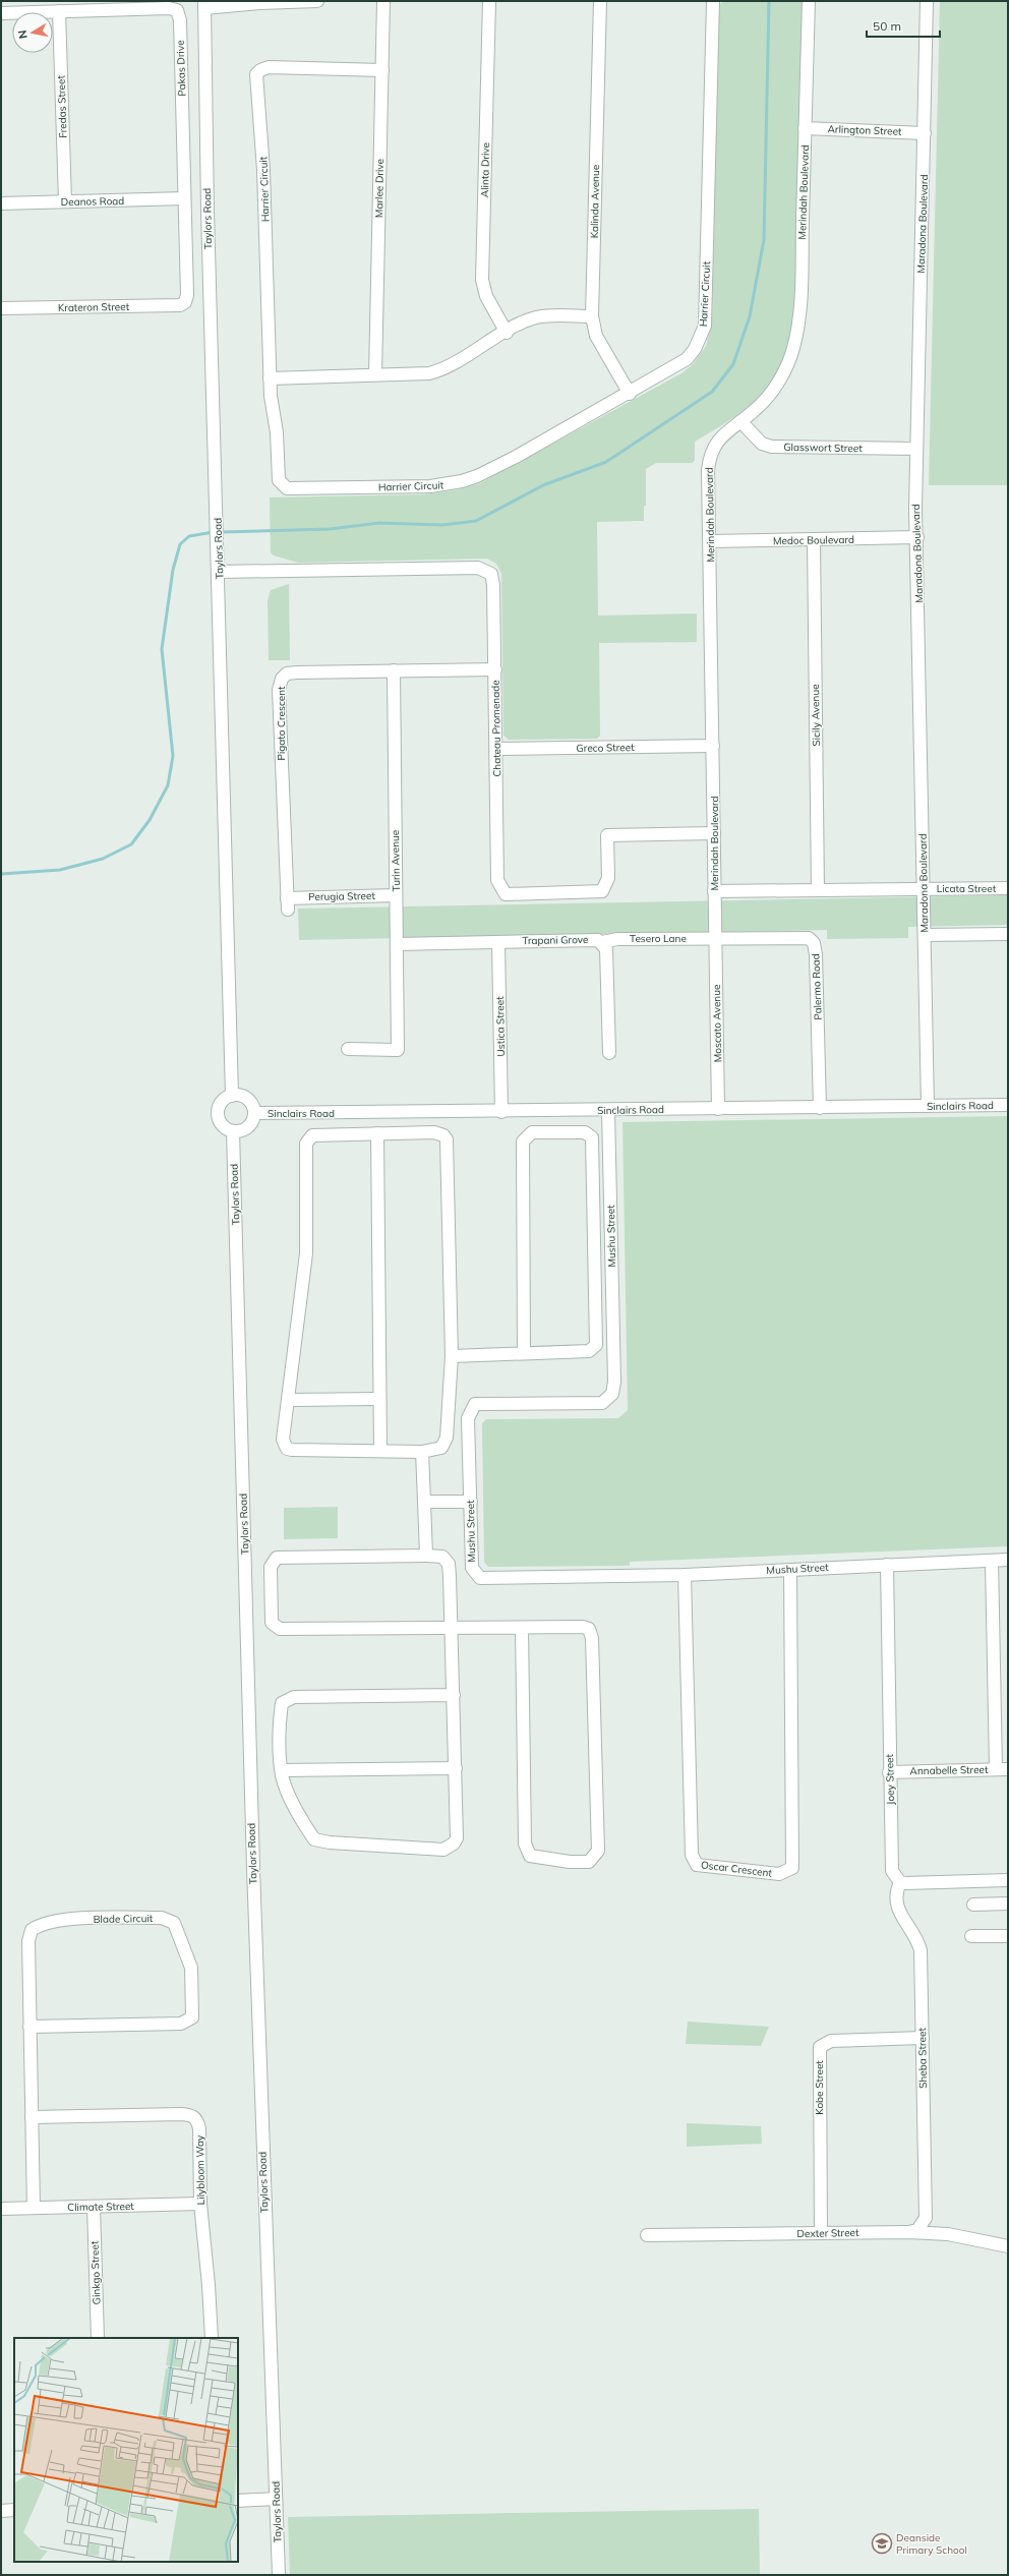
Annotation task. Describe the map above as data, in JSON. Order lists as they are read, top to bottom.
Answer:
{
  "streets": {
    "street": [
      "Pakas Drive",
      "Fredas Street",
      "Arlington Street",
      "Alinta Drive",
      "Marlee Drive",
      "Harrier Circuit",
      "Merindah Boulevard",
      "Deanos Road",
      "Kalinda Avenue",
      "Taylors Road",
      "Maradona Boulevard",
      "Krateron Street",
      "Glasswort Street",
      "Medoc Boulevard",
      "Sicily Avenue",
      "Pigato Crescent",
      "Chateau Promenade",
      "Greco Street",
      "Turin Avenue",
      "Licata Street",
      "Perugia Street",
      "Tesero Lane",
      "Trapani Grove",
      "Palermo Road",
      "Moscato Avenue",
      "Ustica Street",
      "Sinclairs Road",
      "Mushu Street",
      "Annabelle Street",
      "Joey Street",
      "Oscar Crescent",
      "Blade Circuit",
      "Sheba Street",
      "Kobe Street",
      "Lilybloom Way",
      "Climate Street",
      "Dexter Street",
      "Ginkgo Street"
    ]
  },
  "crossings": [
    ["Pakas Drive", "Fredas Street"],
    ["Pakas Drive", "Deanos Road"],
    ["Pakas Drive", "Krateron Street"],
    ["Fredas Street", "Deanos Road"],
    ["Arlington Street", "Merindah Boulevard"],
    ["Arlington Street", "Maradona Boulevard"],
    ["Marlee Drive", "Harrier Circuit"],
    ["Harrier Circuit", "Kalinda Avenue"],
    ["Merindah Boulevard", "Glasswort Street"],
    ["Merindah Boulevard", "Medoc Boulevard"],
    ["Merindah Boulevard", "Chateau Promenade"],
    ["Merindah Boulevard", "Greco Street"],
    ["Merindah Boulevard", "Licata Street"],
    ["Merindah Boulevard", "Tesero Lane"],
    ["Merindah Boulevard", "Palermo Road"],
    ["Merindah Boulevard", "Moscato Avenue"],
    ["Taylors Road", "Chateau Promenade"],
    ["Taylors Road", "Sinclairs Road"],
    ["Maradona Boulevard", "Glasswort Street"],
    ["Maradona Boulevard", "Medoc Boulevard"],
    ["Maradona Boulevard", "Licata Street"],
    ["Maradona Boulevard", "Sinclairs Road"],
    ["Medoc Boulevard", "Sicily Avenue"],
    ["Sicily Avenue", "Licata Street"],
    ["Pigato Crescent", "Chateau Promenade"],
    ["Pigato Crescent", "Turin Avenue"],
    ["Pigato Crescent", "Perugia Street"],
    ["Chateau Promenade", "Greco Street"],
    ["Turin Avenue", "Perugia Street"],
    ["Turin Avenue", "Trapani Grove"],
    ["Tesero Lane", "Trapani Grove"],
    ["Tesero Lane", "Palermo Road"],
    ["Tesero Lane", "Moscato Avenue"],
    ["Trapani Grove", "Ustica Street"],
    ["Palermo Road", "Moscato Avenue"],
    ["Palermo Road", "Sinclairs Road"],
    ["Moscato Avenue", "Sinclairs Road"],
    ["Ustica Street", "Sinclairs Road"],
    ["Sinclairs Road", "Mushu Street"],
    ["Mushu Street", "Joey Street"],
    ["Mushu Street", "Oscar Crescent"],
    ["Annabelle Street", "Joey Street"],
    ["Joey Street", "Sheba Street"],
    ["Blade Circuit", "Lilybloom Way"],
    ["Blade Circuit", "Climate Street"],
    ["Sheba Street", "Kobe Street"],
    ["Sheba Street", "Dexter Street"],
    ["Kobe Street", "Dexter Street"],
    ["Lilybloom Way", "Climate Street"],
    ["Climate Street", "Ginkgo Street"]
  ],
  "places": {
    "school or university": ["Deanside Primary School"]
  },
  "scale_bar": "50 m",
  "north": "left"
}
